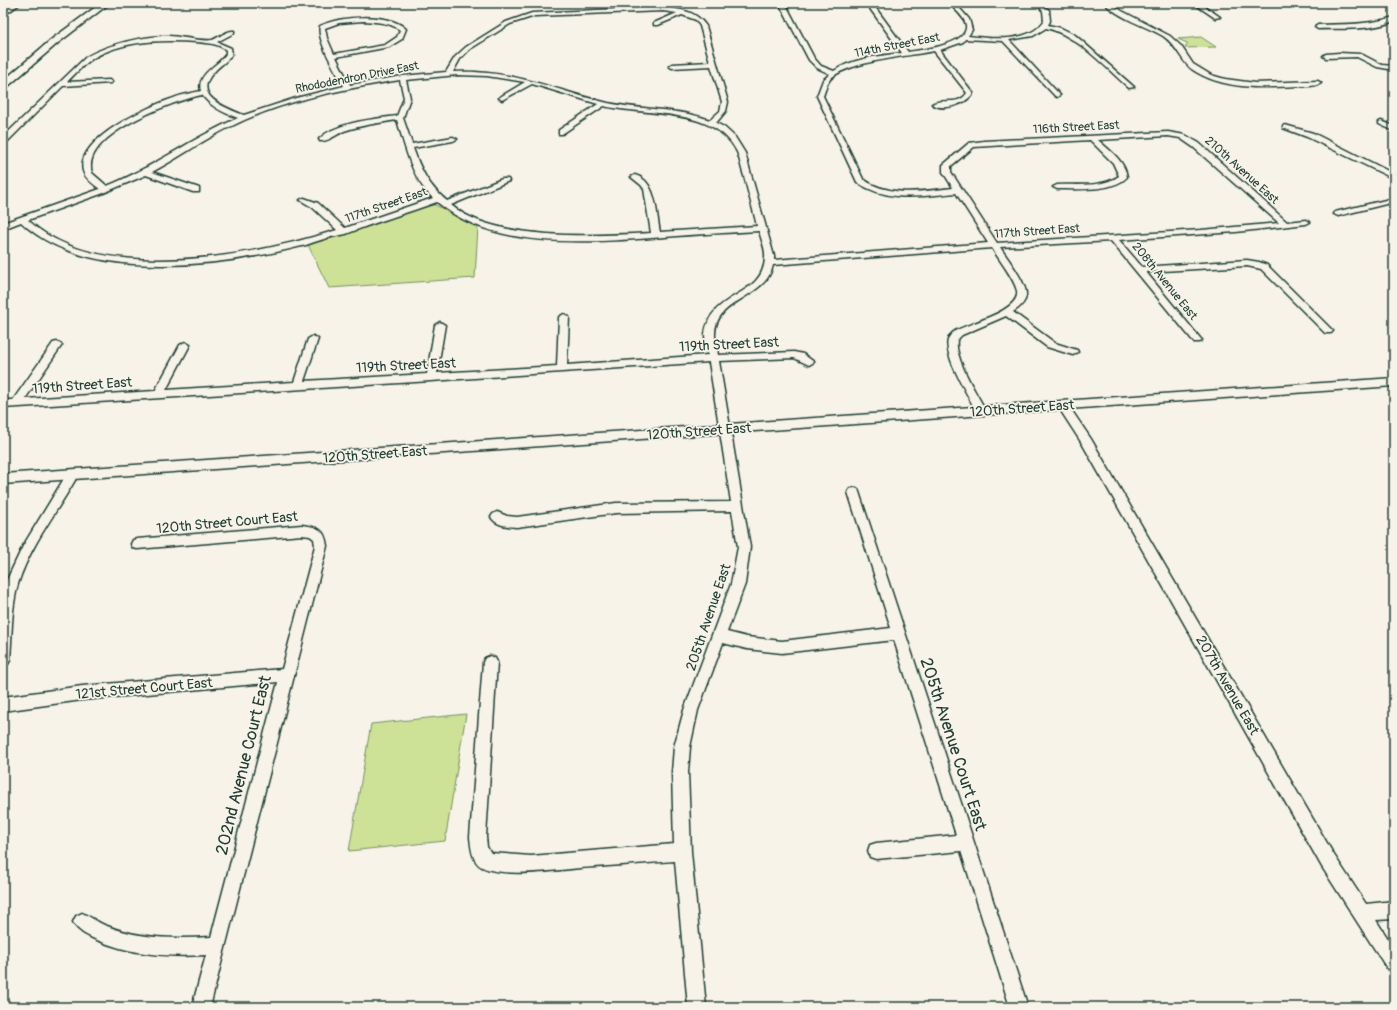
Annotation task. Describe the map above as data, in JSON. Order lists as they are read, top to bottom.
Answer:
{
  "streets": {
    "street": [
      "114th Street East",
      "Rhododendron Drive East",
      "116th Street East",
      "210th Avenue East",
      "117th Street East",
      "208th Avenue East",
      "119th Street East",
      "120th Street East",
      "120th Street Court East",
      "205th Avenue East",
      "207th Avenue East",
      "121st Street Court East",
      "205th Avenue Court East",
      "202nd Avenue Court East"
    ]
  },
  "crossings": [
    ["Rhododendron Drive East", "117th Street East"],
    ["Rhododendron Drive East", "205th Avenue East"],
    ["116th Street East", "210th Avenue East"],
    ["210th Avenue East", "117th Street East"],
    ["117th Street East", "208th Avenue East"],
    ["117th Street East", "205th Avenue East"],
    ["119th Street East", "205th Avenue East"],
    ["120th Street East", "205th Avenue East"],
    ["120th Street East", "207th Avenue East"],
    ["120th Street Court East", "202nd Avenue Court East"],
    ["121st Street Court East", "202nd Avenue Court East"]
  ]
}
